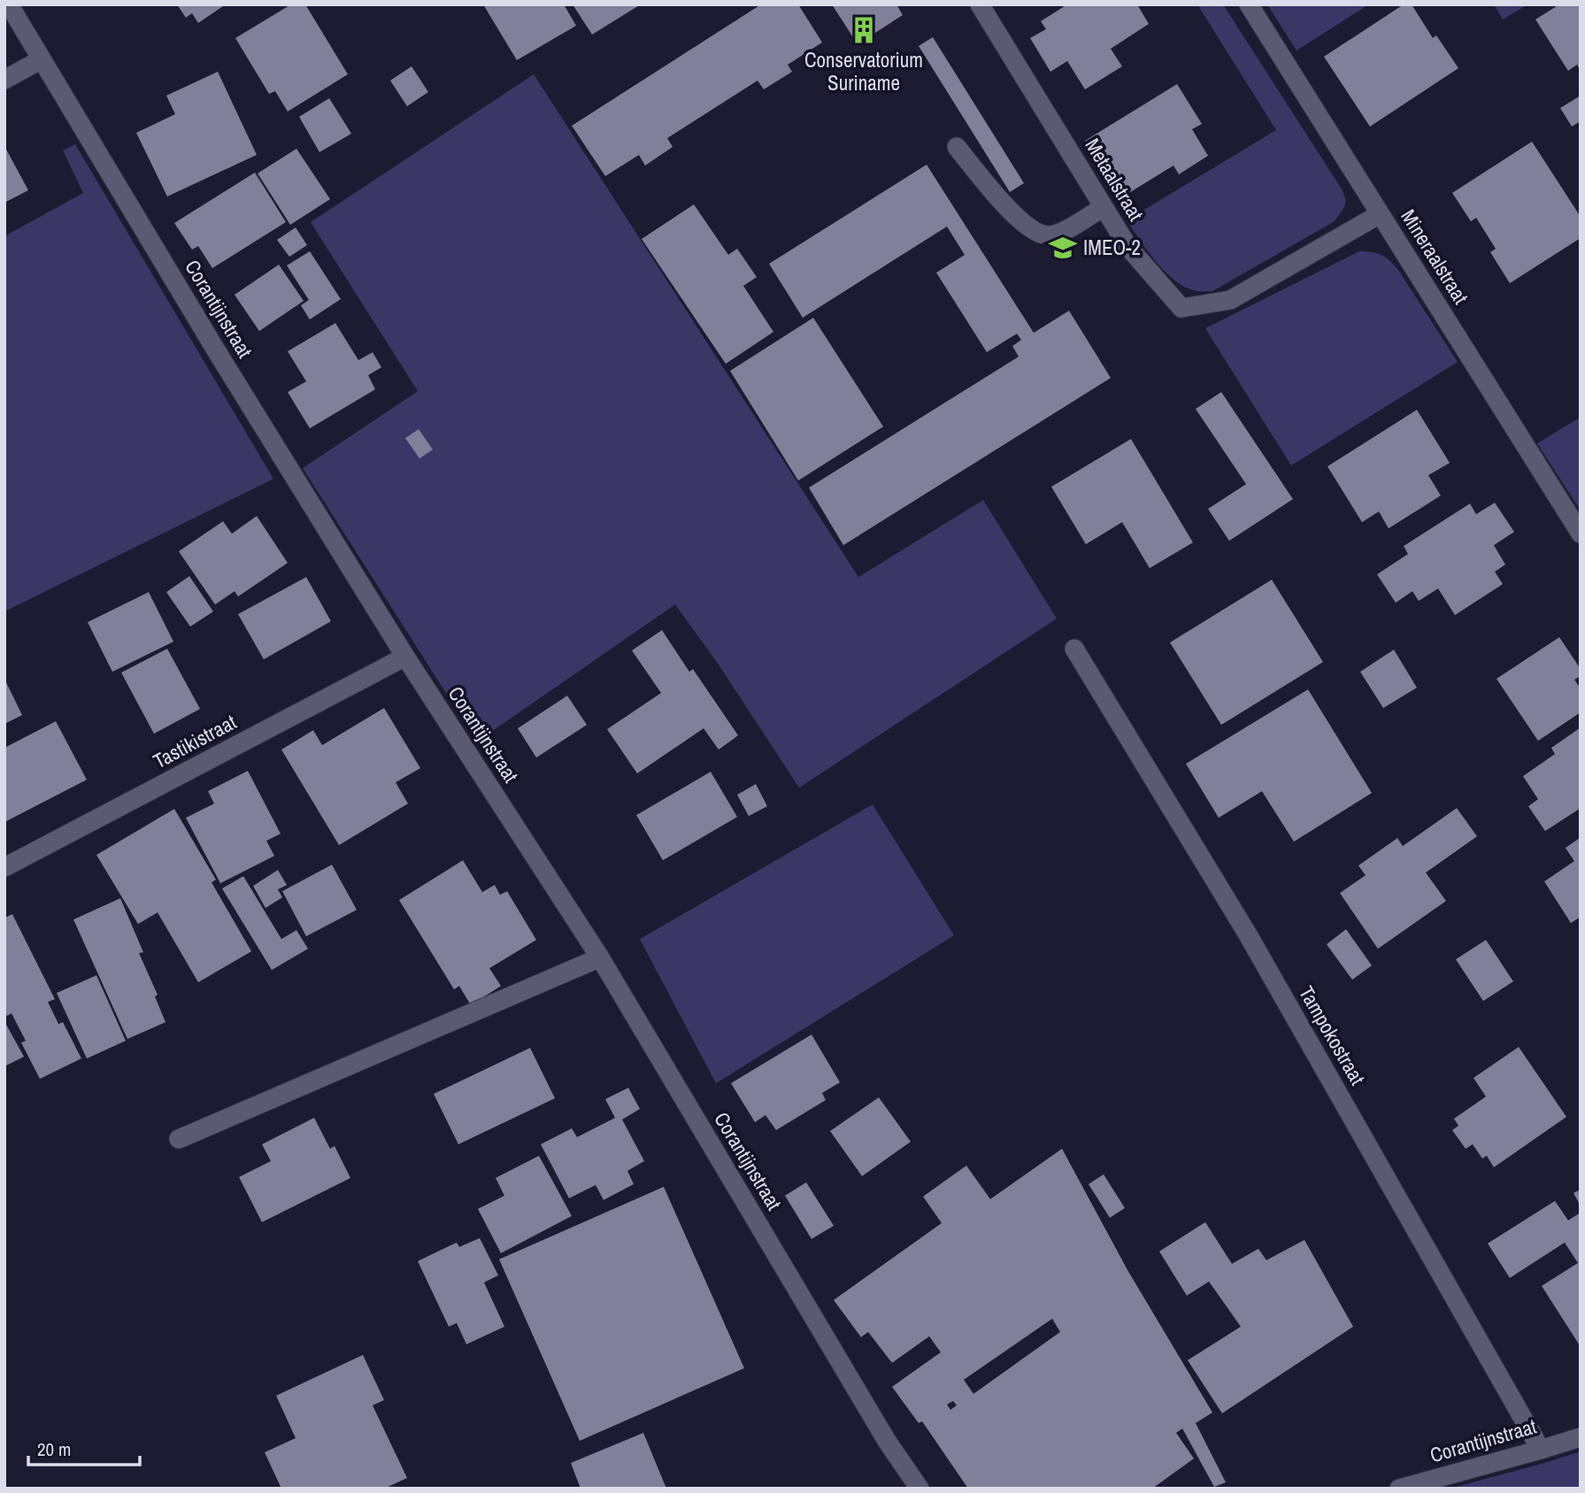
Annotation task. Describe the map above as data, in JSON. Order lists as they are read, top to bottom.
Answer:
{
  "streets": {
    "street": [
      "Metaalstraat",
      "Mineraalstraat",
      "Corantijnstraat",
      "Tastikistraat",
      "Tampokostraat"
    ]
  },
  "crossings": [
    ["Metaalstraat", "Mineraalstraat"],
    ["Corantijnstraat", "Tastikistraat"],
    ["Corantijnstraat", "Tampokostraat"]
  ],
  "places": {
    "building": ["Conservatorium Suriname"],
    "school or university": ["IMEO-2"]
  },
  "scale_bar": "20 m"
}
